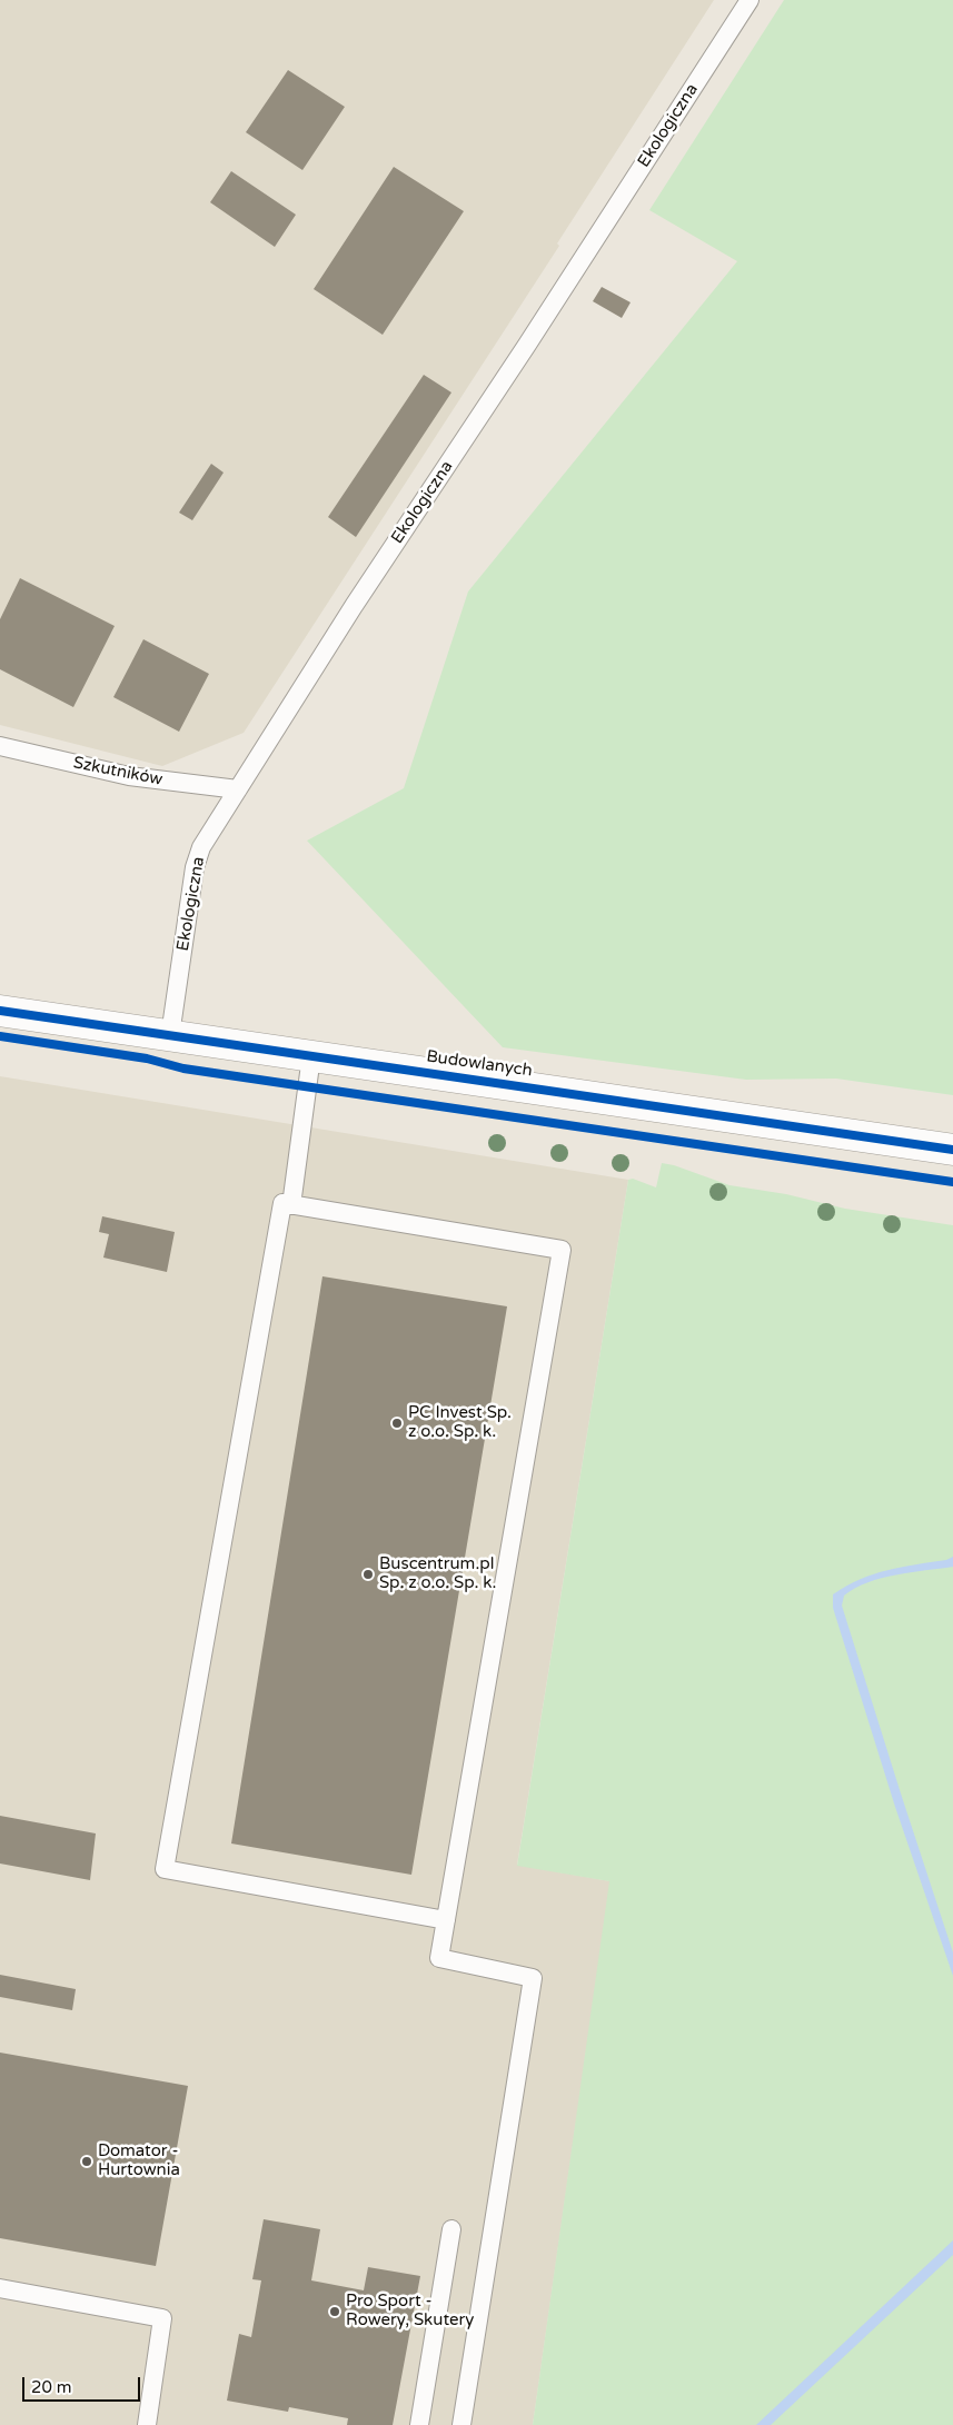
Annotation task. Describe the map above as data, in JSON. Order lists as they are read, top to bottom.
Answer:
{
  "streets": {
    "street": ["Budowlanych"],
    "lane": ["Ekologiczna", "Szkutników"]
  },
  "crossings": [
    ["Ekologiczna", "Szkutników"],
    ["Ekologiczna", "Budowlanych"]
  ],
  "places": [
    "PC Invest Sp. z o.o. Sp. k.",
    "Buscentrum.pl Sp. z o.o. Sp. k.",
    "Domator - Hurtownia",
    "Pro Sport - Rowery, Skutery"
  ],
  "scale_bar": "20 m"
}
